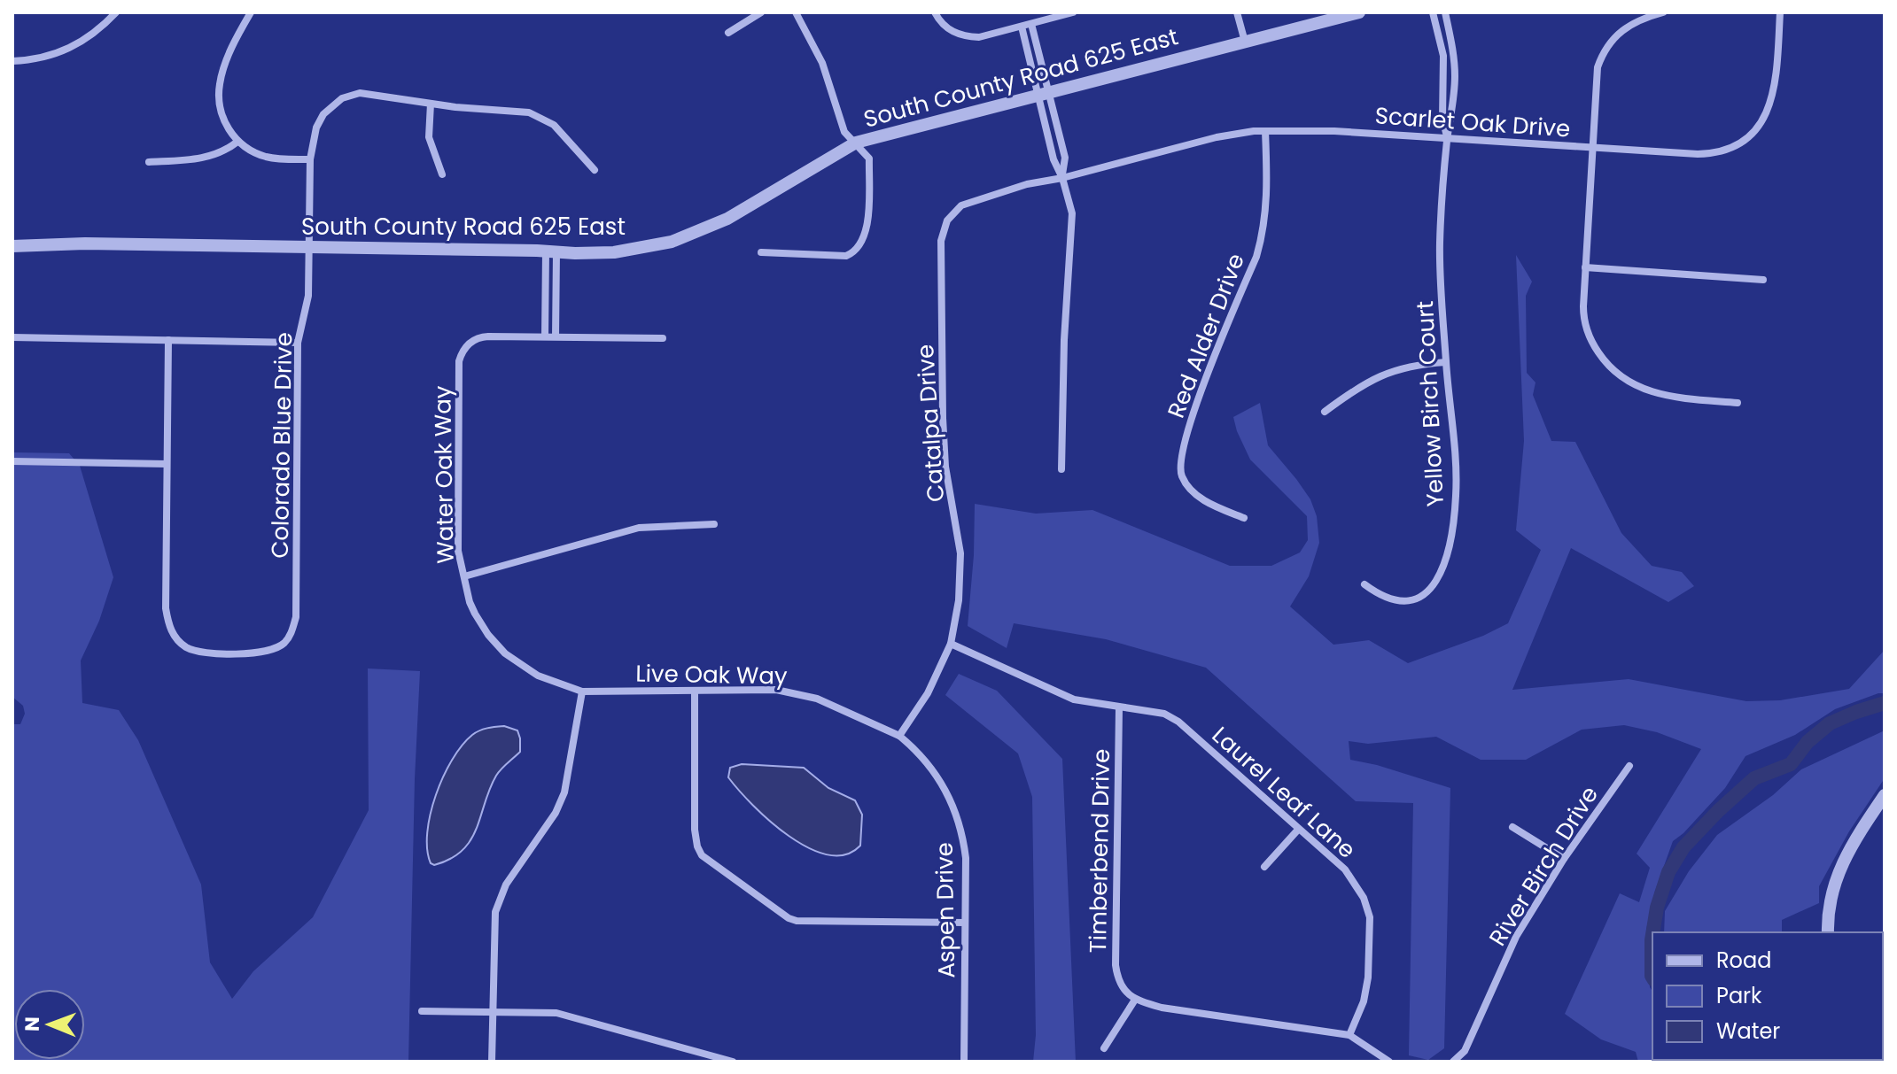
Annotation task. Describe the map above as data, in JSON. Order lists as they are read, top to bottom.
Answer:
{
  "streets": {
    "street": [
      "South County Road 625 East",
      "Scarlet Oak Drive",
      "Red Alder Drive",
      "Yellow Birch Court",
      "Catalpa Drive",
      "Colorado Blue Drive",
      "Water Oak Way",
      "Live Oak Way",
      "Laurel Leaf Lane",
      "Timberbend Drive",
      "River Birch Drive",
      "Aspen Drive"
    ]
  },
  "crossings": [
    ["South County Road 625 East", "Colorado Blue Drive"],
    ["Scarlet Oak Drive", "Red Alder Drive"],
    ["Scarlet Oak Drive", "Yellow Birch Court"],
    ["Scarlet Oak Drive", "Catalpa Drive"],
    ["Catalpa Drive", "Live Oak Way"],
    ["Catalpa Drive", "Laurel Leaf Lane"],
    ["Catalpa Drive", "Aspen Drive"],
    ["Water Oak Way", "Live Oak Way"],
    ["Live Oak Way", "Aspen Drive"],
    ["Laurel Leaf Lane", "Timberbend Drive"]
  ],
  "legend": ["Road", "Park", "Water"],
  "north": "left"
}
